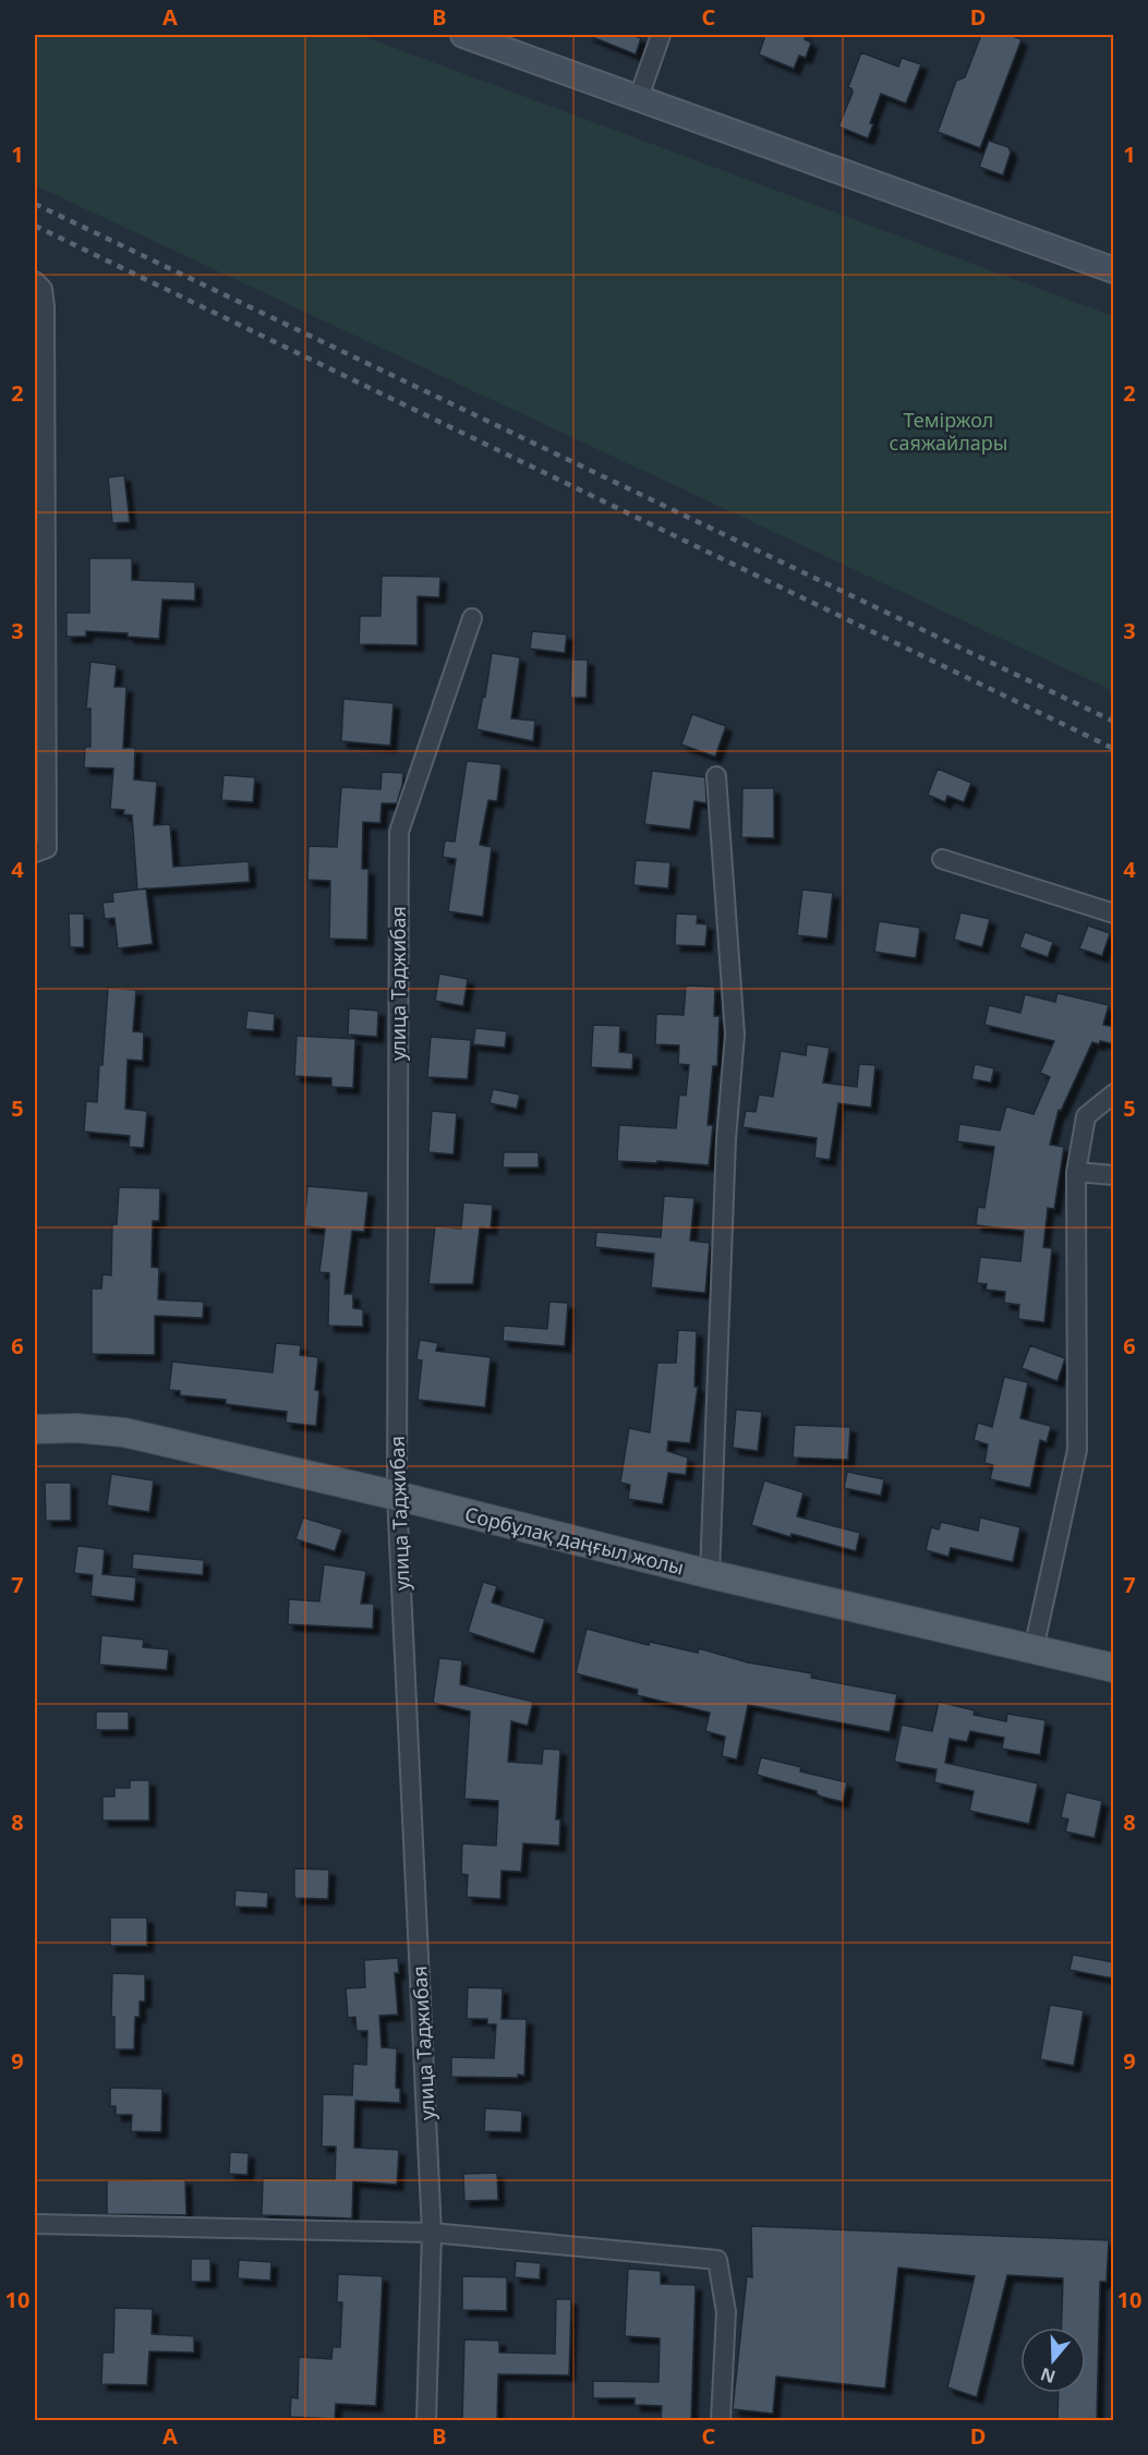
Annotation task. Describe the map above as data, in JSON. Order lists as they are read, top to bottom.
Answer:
{
  "streets": {
    "main road": ["Сорбұлақ даңғыл жолы"],
    "street": ["улица Таджибая"]
  },
  "crossings": [
    ["улица Таджибая", "Сорбұлақ даңғыл жолы"]
  ],
  "parks": ["Теміржол саяжайлары"],
  "north": "bottom",
  "grid": {
    "columns": [
      "A",
      "B",
      "C",
      "D"
    ],
    "rows": [
      "1",
      "2",
      "3",
      "4",
      "5",
      "6",
      "7",
      "8",
      "9",
      "10"
    ]
  }
}
